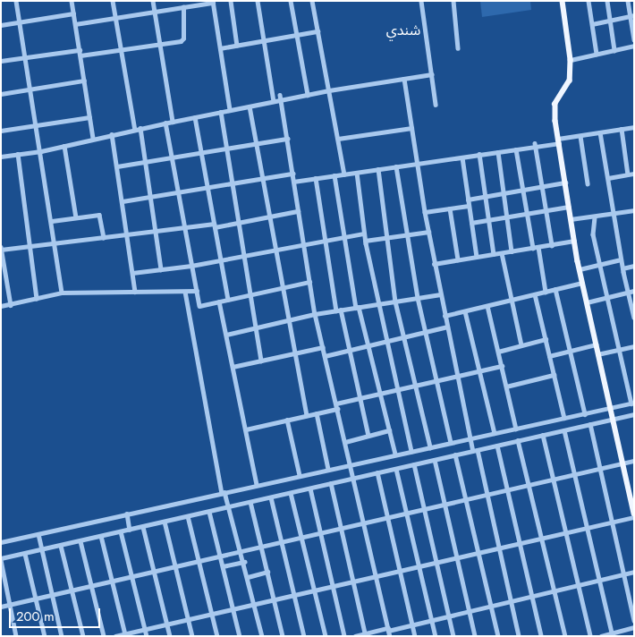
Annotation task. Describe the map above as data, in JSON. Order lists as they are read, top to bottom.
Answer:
{
  "districts": ["شندي"],
  "scale_bar": "200 m"
}
